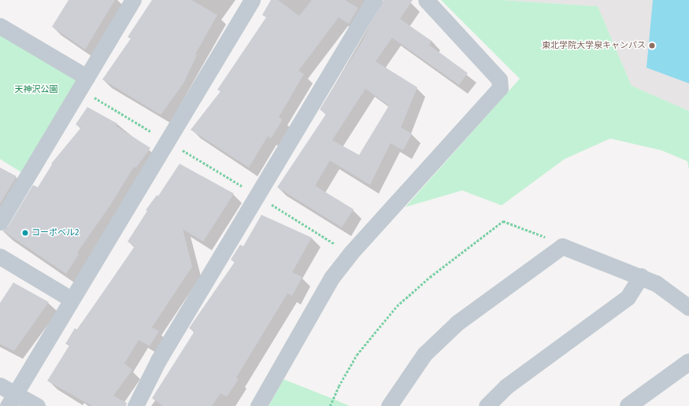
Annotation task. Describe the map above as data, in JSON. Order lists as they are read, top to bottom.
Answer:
{
  "parks": ["天神沢公園"],
  "places": ["東北学院大学泉キャンパス", "コーポベル2"]
}
